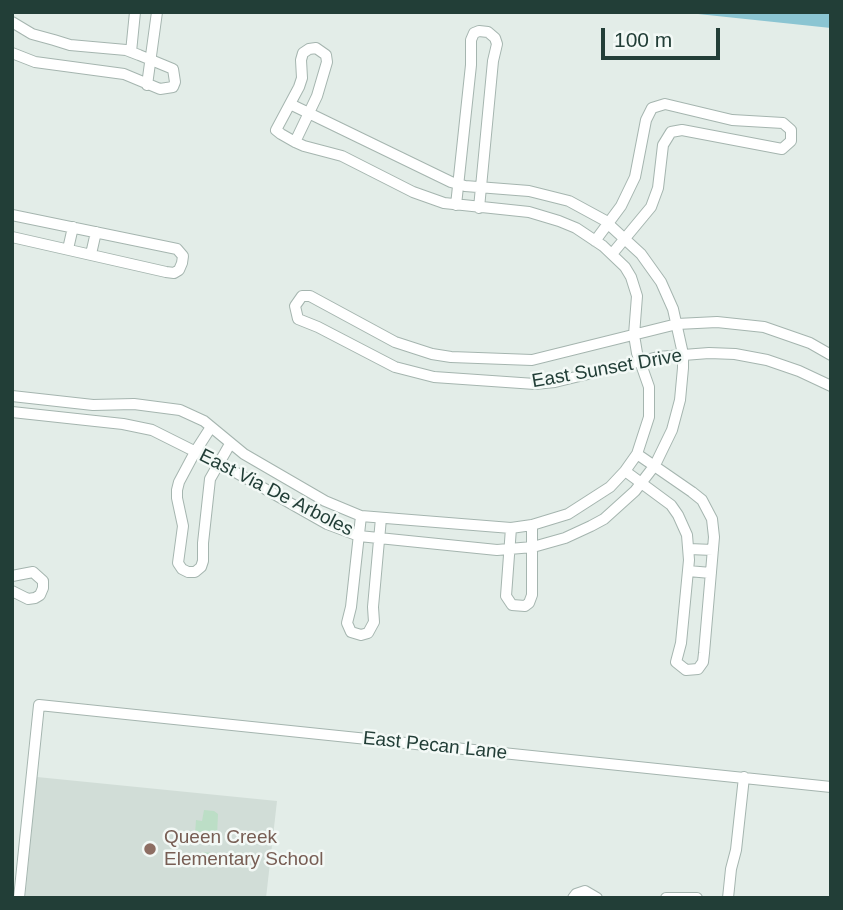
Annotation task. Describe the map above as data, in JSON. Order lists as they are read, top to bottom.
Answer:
{
  "streets": {
    "street": ["East Sunset Drive", "East Via De Arboles", "East Pecan Lane"]
  },
  "crossings": [
    ["East Sunset Drive", "East Via De Arboles"]
  ],
  "places": ["Queen Creek Elementary School"],
  "scale_bar": "100 m"
}
